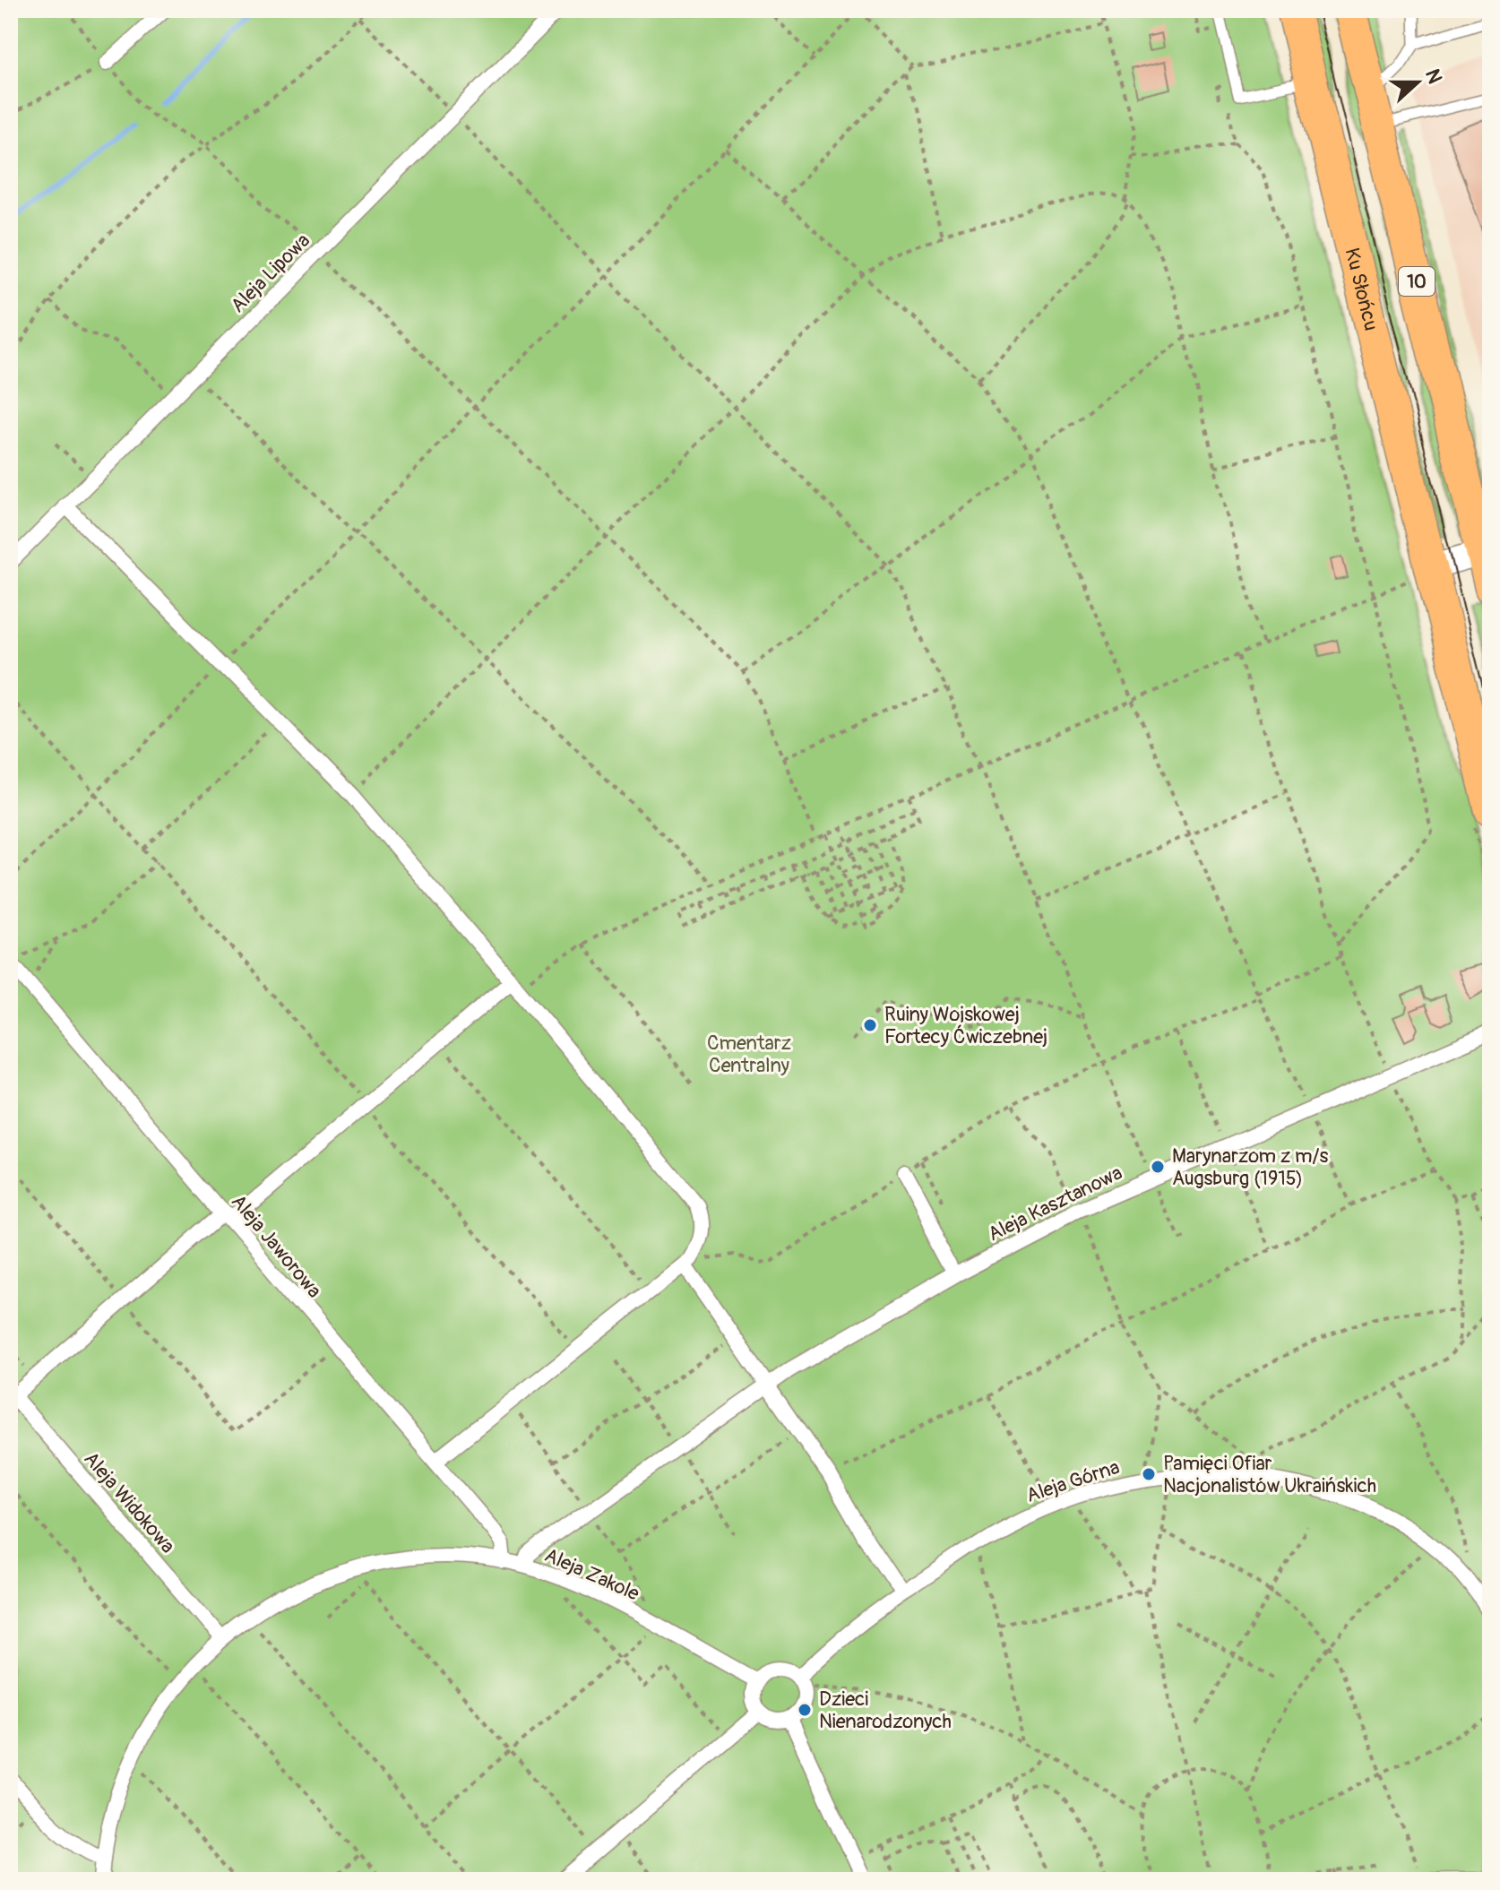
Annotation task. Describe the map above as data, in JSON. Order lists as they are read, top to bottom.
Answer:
{
  "streets": {
    "main road": ["10", "Ku Słońcu"],
    "street": [
      "Aleja Lipowa",
      "Aleja Kasztanowa",
      "Aleja Jaworowa",
      "Aleja Górna",
      "Aleja Widokowa",
      "Aleja Zakole"
    ]
  },
  "crossings": [
    ["Aleja Kasztanowa", "Aleja Zakole"],
    ["Aleja Jaworowa", "Aleja Zakole"],
    ["Aleja Górna", "Aleja Zakole"],
    ["Aleja Widokowa", "Aleja Zakole"]
  ],
  "parks": ["Cmentarz Centralny"],
  "places": [
    "Ruiny Wojskowej Fortecy Ćwiczebnej",
    "Marynarzom z m/s Augsburg (1915)",
    "Pamięci Ofiar Nacjonalistów Ukraińskich",
    "Dzieci Nienarodzonych"
  ],
  "north": "right"
}
